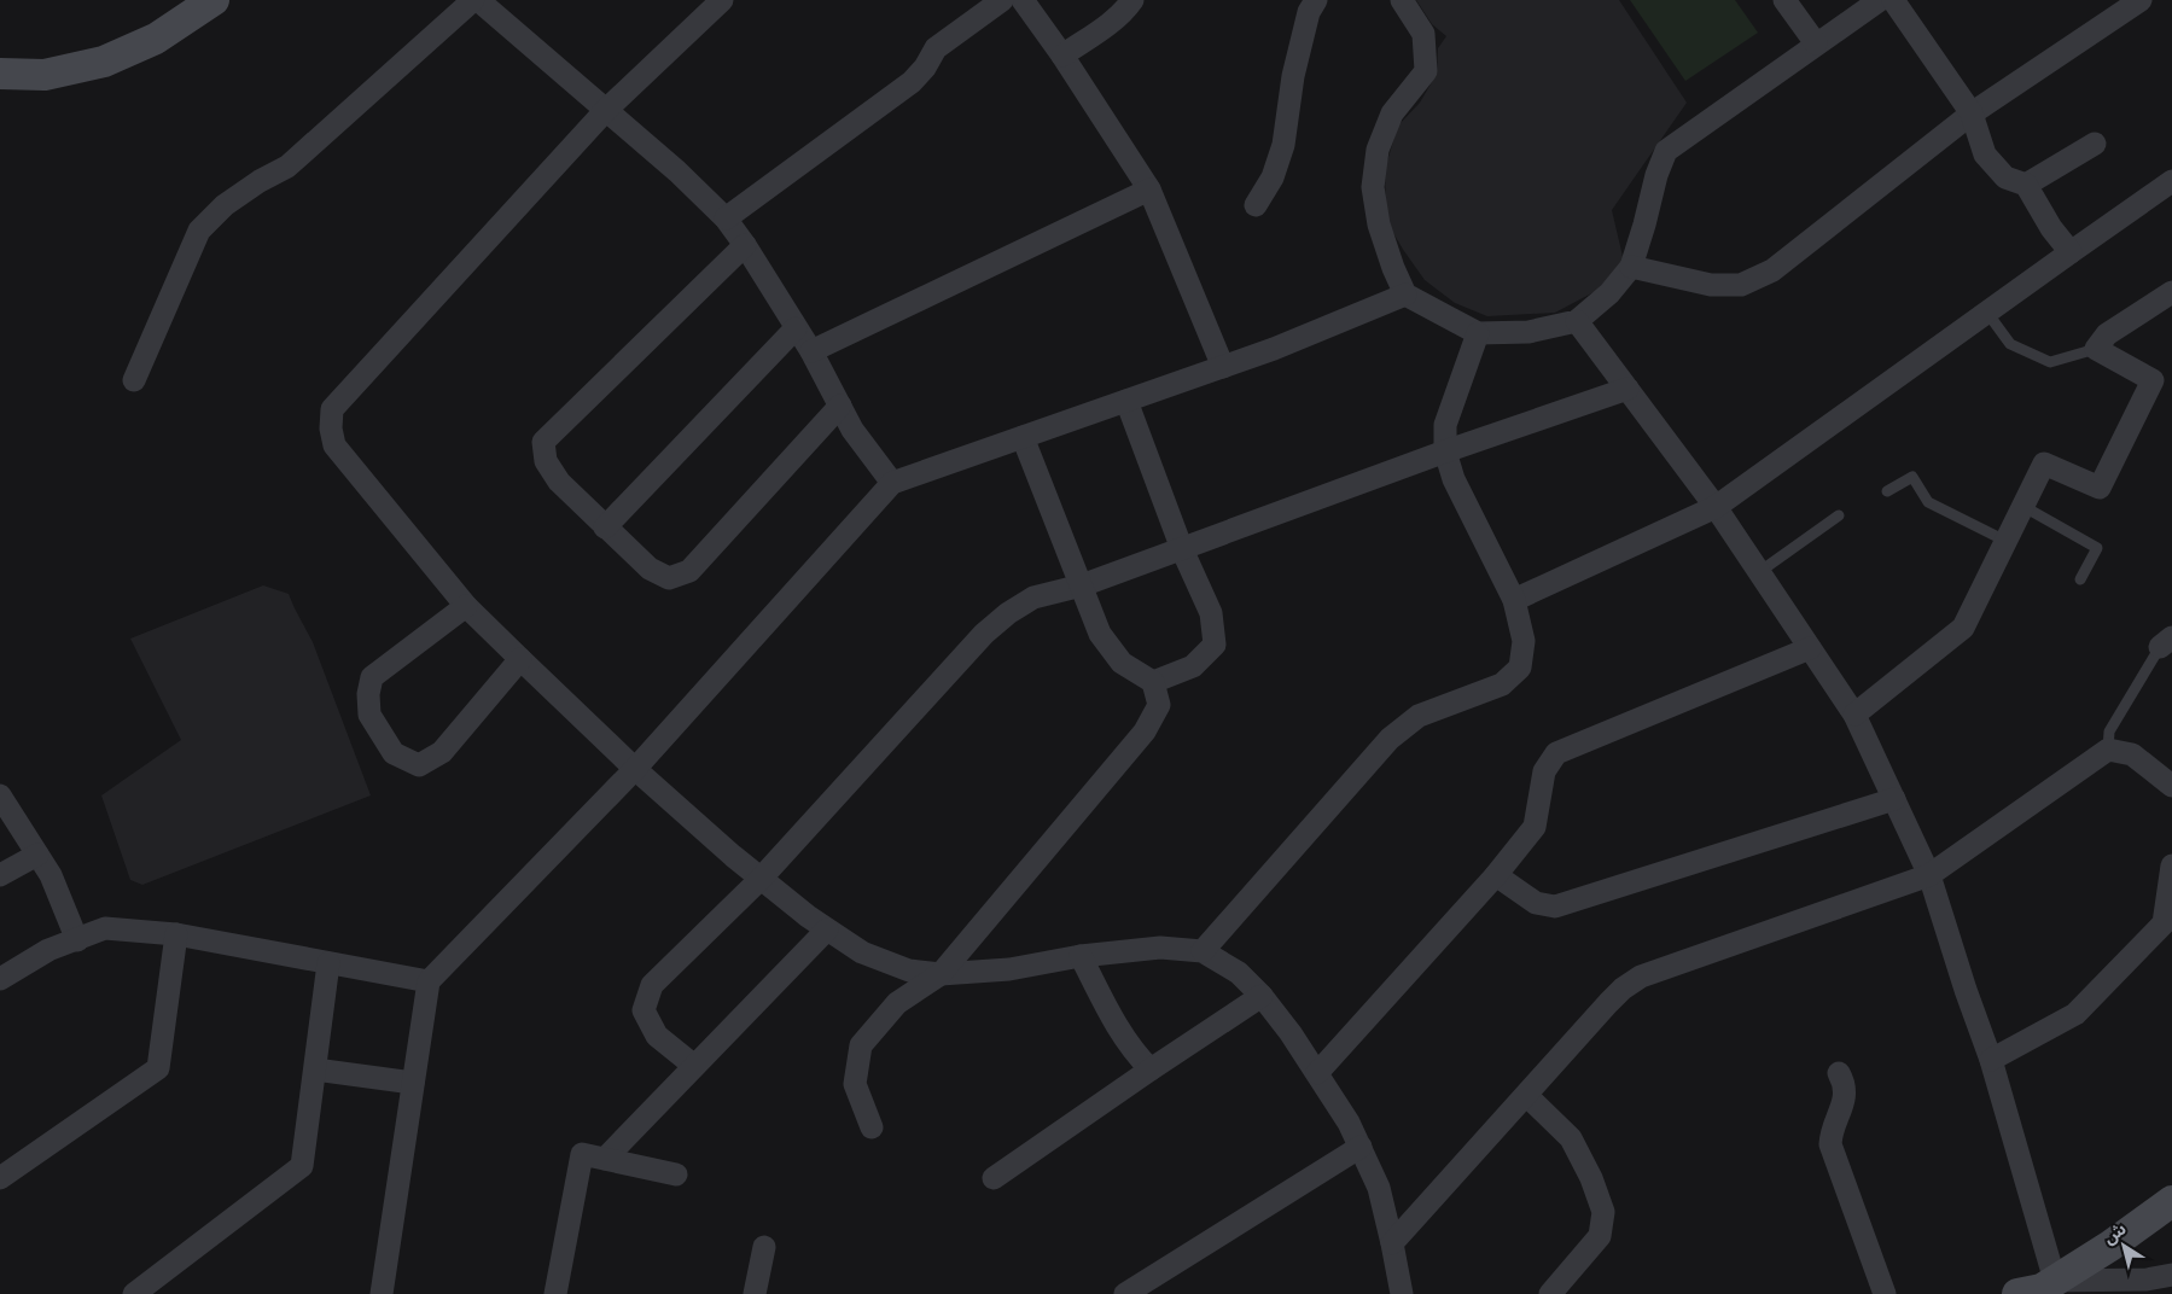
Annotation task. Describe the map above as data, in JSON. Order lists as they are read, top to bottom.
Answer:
{
  "north": "top left"
}
